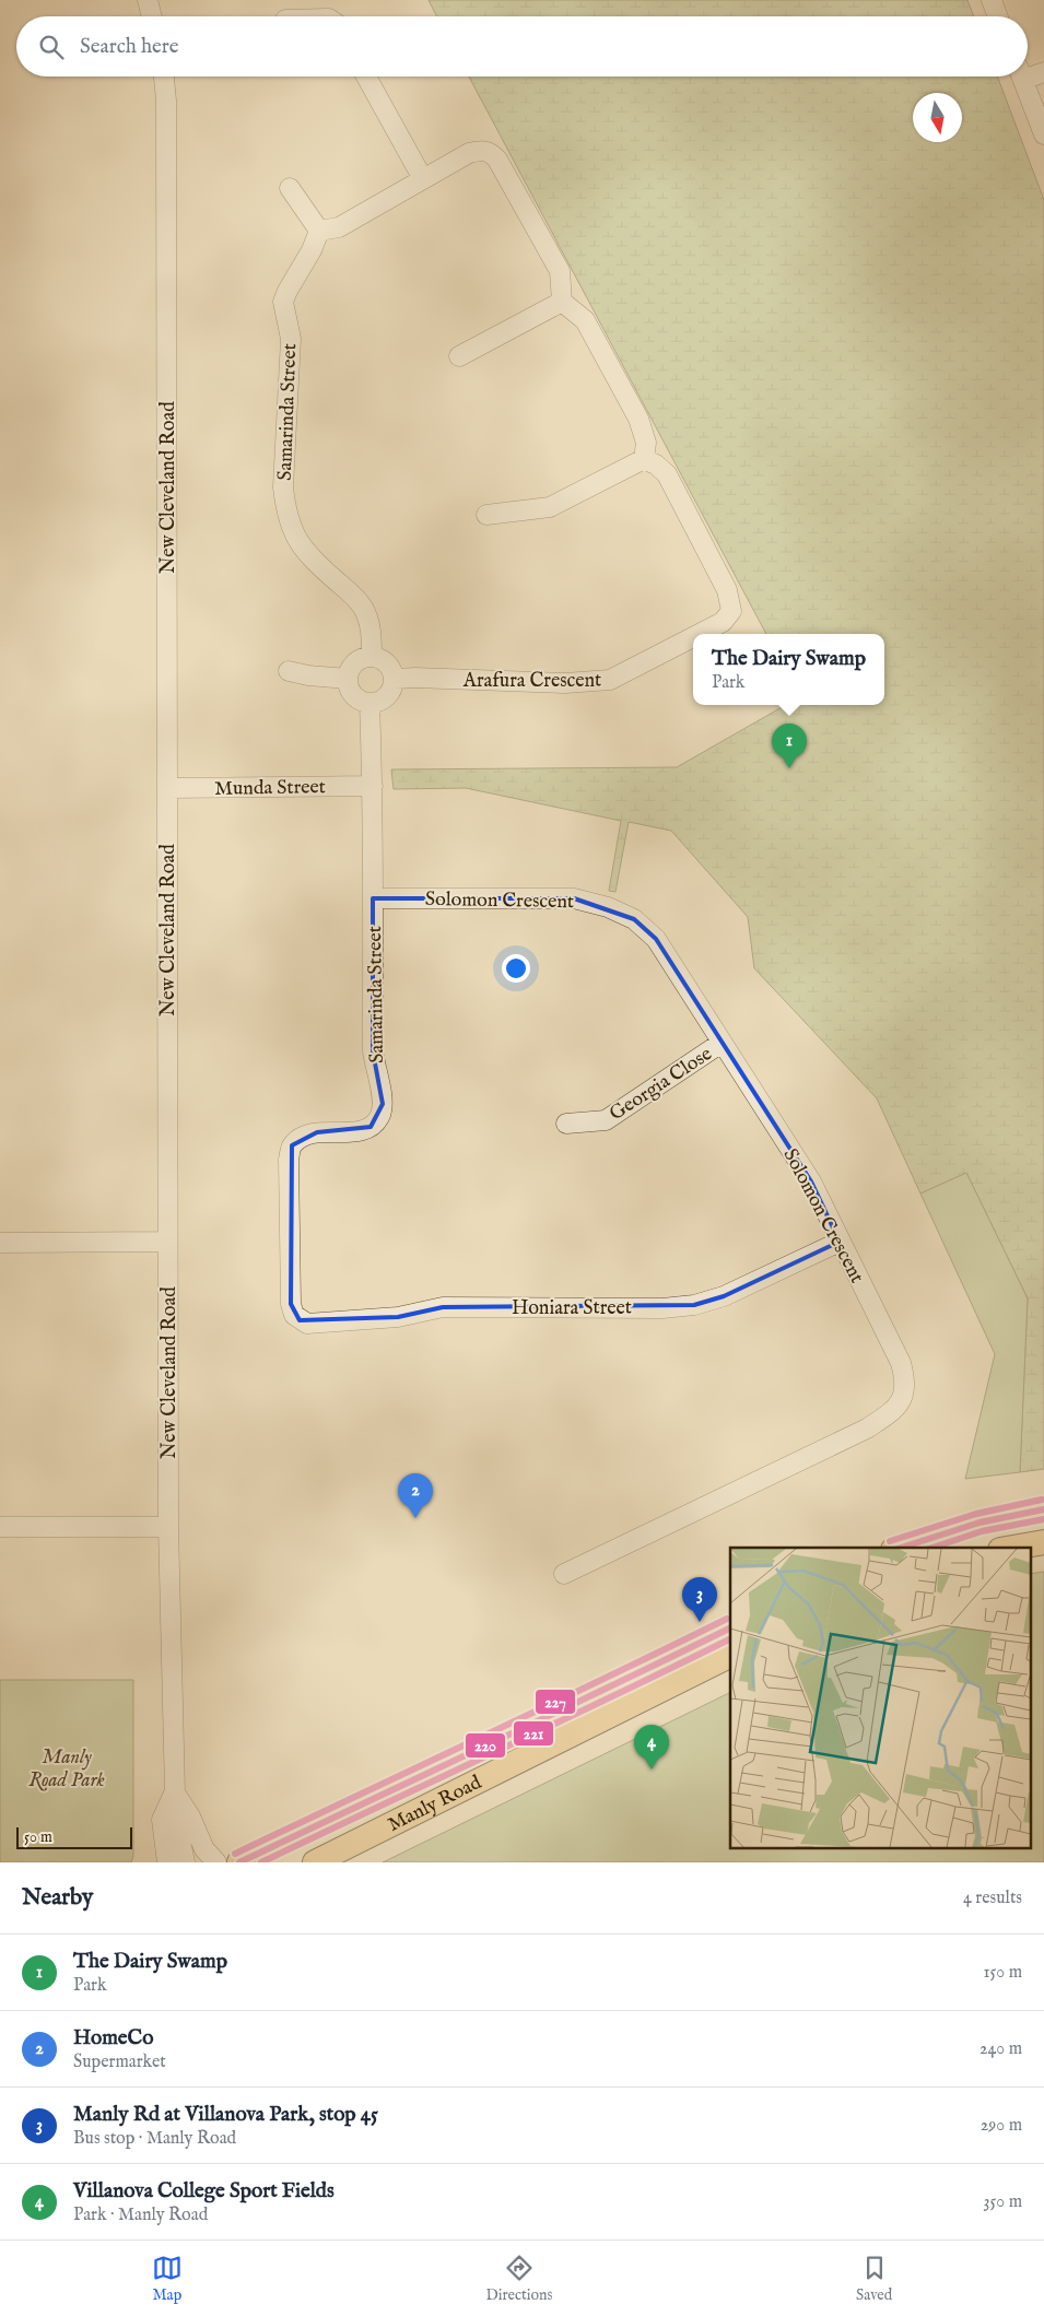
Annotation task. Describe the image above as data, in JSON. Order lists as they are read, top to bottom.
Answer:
{
  "streets": {
    "main road": ["Manly Road"],
    "street": [
      "Samarinda Street",
      "New Cleveland Road",
      "Arafura Crescent",
      "Munda Street",
      "Solomon Crescent",
      "Georgia Close",
      "Honiara Street"
    ]
  },
  "crossings": [
    ["Samarinda Street", "Arafura Crescent"],
    ["Samarinda Street", "Munda Street"],
    ["Samarinda Street", "Solomon Crescent"],
    ["Samarinda Street", "Honiara Street"],
    ["New Cleveland Road", "Munda Street"],
    ["Solomon Crescent", "Georgia Close"],
    ["Solomon Crescent", "Honiara Street"]
  ],
  "parks": ["Manly Road Park"],
  "lines": ["transit line 227", "transit line 220", "transit line 221"],
  "scale_bar": "50 m",
  "north": "bottom",
  "page": {
    "search": "Search here",
    "popup": ["The Dairy Swamp", "Park"],
    "pins": [
      "1",
      "2",
      "3",
      "4"
    ],
    "scale": "50 m",
    "heading": ["Nearby", "4 results"],
    "list": [
      {
        "mark": "1",
        "name": "The Dairy Swamp",
        "note": "Park",
        "value": "150 m"
      },
      {
        "mark": "2",
        "name": "HomeCo",
        "note": "Supermarket",
        "value": "240 m"
      },
      {
        "mark": "3",
        "name": "Manly Rd at Villanova Park, stop 45",
        "note": "Bus stop · Manly Road",
        "value": "290 m"
      },
      {
        "mark": "4",
        "name": "Villanova College Sport Fields",
        "note": "Park · Manly Road",
        "value": "350 m"
      }
    ],
    "nav": ["Map", "Directions", "Saved"]
  }
}
